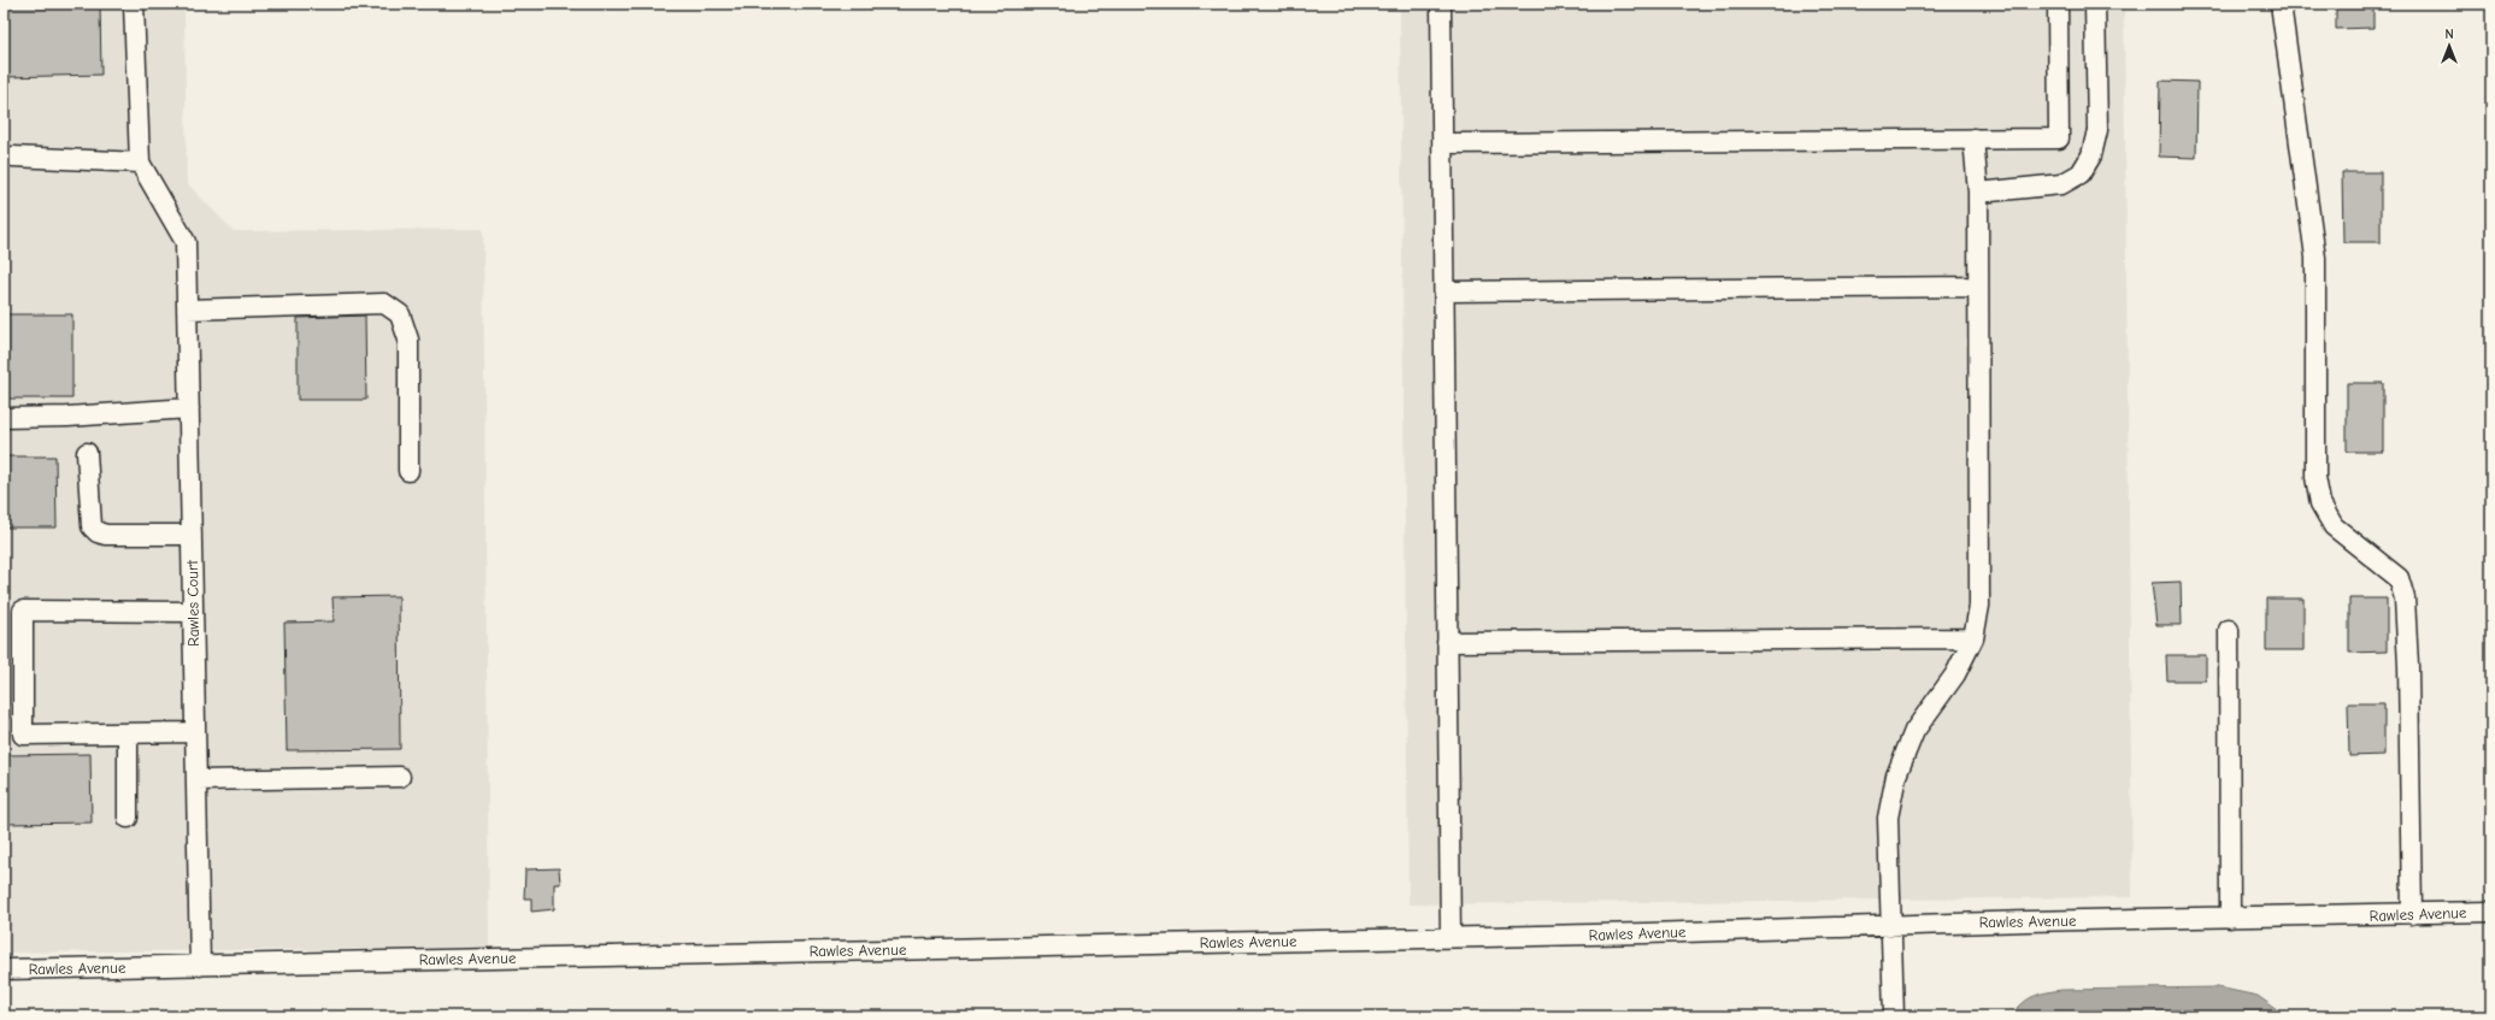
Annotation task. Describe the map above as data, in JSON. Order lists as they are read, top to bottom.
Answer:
{
  "streets": {
    "street": ["Rawles Court", "Rawles Avenue"]
  },
  "crossings": [
    ["Rawles Court", "Rawles Avenue"]
  ],
  "north": "top"
}
